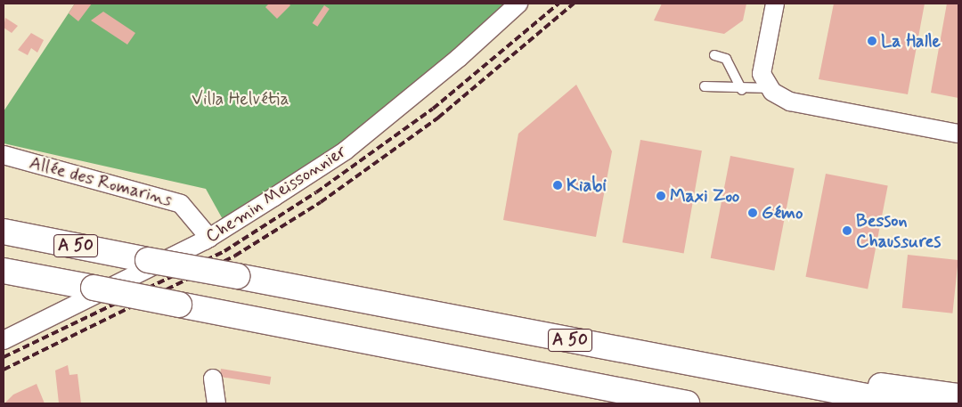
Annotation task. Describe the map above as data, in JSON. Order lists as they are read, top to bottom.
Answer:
{
  "streets": {
    "highway": ["A 50"],
    "street": ["Allée des Romarins", "Chemin Meissonnier"]
  },
  "crossings": [
    ["Allée des Romarins", "Chemin Meissonnier"]
  ],
  "parks": ["Villa Helvétia"],
  "places": [
    "La Halle",
    "Kiabi",
    "Maxi Zoo",
    "Gémo",
    "Besson Chaussures"
  ]
}
